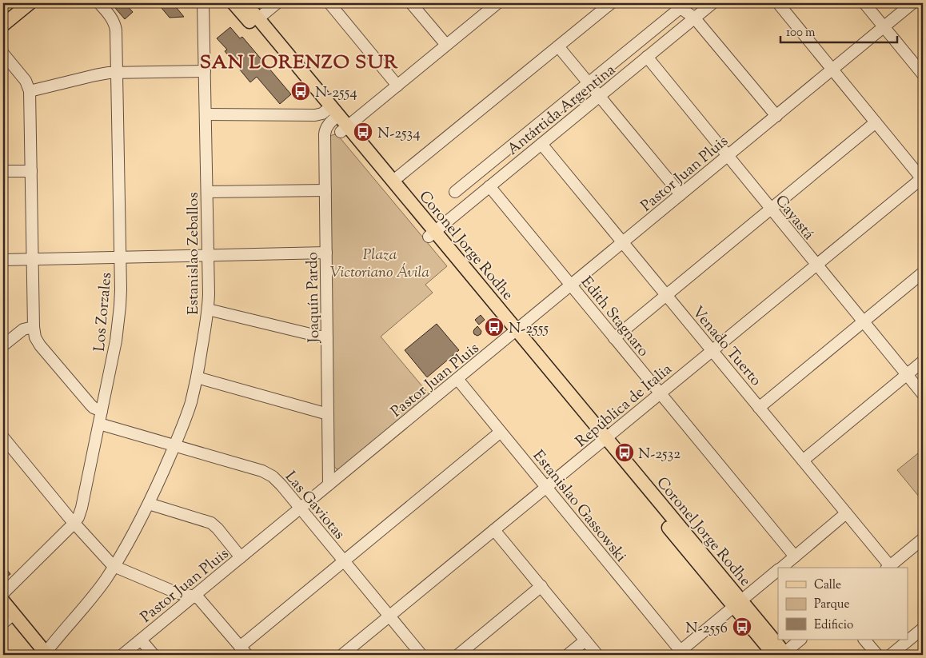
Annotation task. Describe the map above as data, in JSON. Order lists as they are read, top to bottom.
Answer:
{
  "streets": {
    "main road": ["Coronel Jorge Rodhe"],
    "street": [
      "Antártida Argentina",
      "Pastor Juan Pluis",
      "Cayastá",
      "Estanislao Zeballos",
      "Joaquín Pardo",
      "Los Zorzales",
      "Edith Stagnaro",
      "Venado Tuerto",
      "República de Italia",
      "Las Gaviotas",
      "Estanislao Gassowski"
    ]
  },
  "crossings": [
    ["Antártida Argentina", "Cayastá"],
    ["Antártida Argentina", "Coronel Jorge Rodhe"],
    ["Antártida Argentina", "Edith Stagnaro"],
    ["Antártida Argentina", "Venado Tuerto"],
    ["Pastor Juan Pluis", "Cayastá"],
    ["Pastor Juan Pluis", "Coronel Jorge Rodhe"],
    ["Pastor Juan Pluis", "Joaquín Pardo"],
    ["Pastor Juan Pluis", "Edith Stagnaro"],
    ["Pastor Juan Pluis", "Venado Tuerto"],
    ["Pastor Juan Pluis", "Las Gaviotas"],
    ["Pastor Juan Pluis", "Estanislao Gassowski"],
    ["Cayastá", "República de Italia"],
    ["Coronel Jorge Rodhe", "Joaquín Pardo"],
    ["Coronel Jorge Rodhe", "República de Italia"],
    ["Estanislao Zeballos", "Las Gaviotas"],
    ["Los Zorzales", "Las Gaviotas"],
    ["Edith Stagnaro", "República de Italia"],
    ["Venado Tuerto", "República de Italia"],
    ["República de Italia", "Las Gaviotas"],
    ["República de Italia", "Estanislao Gassowski"]
  ],
  "districts": ["SAN LORENZO SUR"],
  "parks": ["Plaza Victoriano Ávila"],
  "places": {
    "bus stop": [
      "N-2554",
      "N-2534",
      "N-2555",
      "N-2532",
      "N-2556"
    ]
  },
  "legend": ["Calle", "Parque", "Edificio"],
  "scale_bar": "100 m"
}
